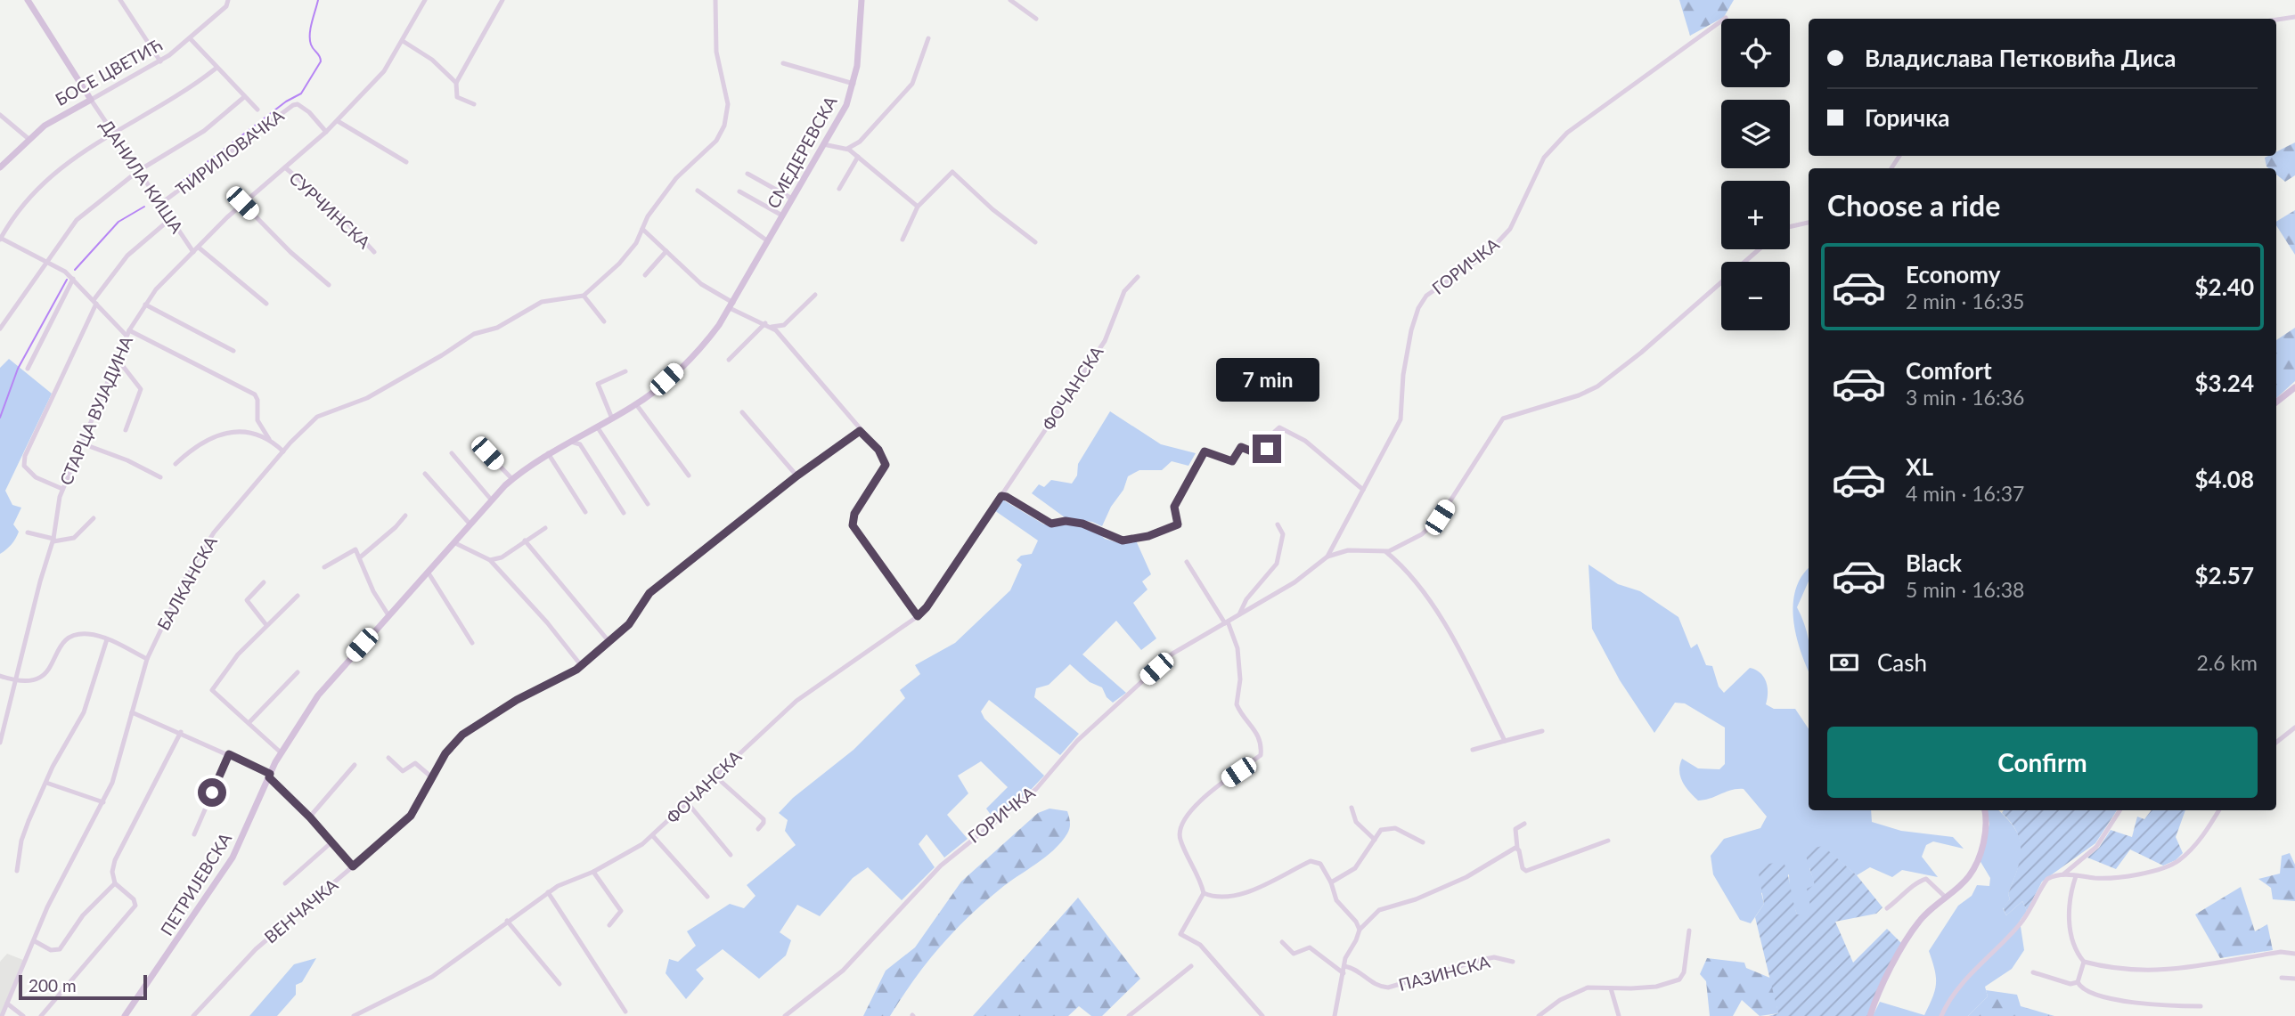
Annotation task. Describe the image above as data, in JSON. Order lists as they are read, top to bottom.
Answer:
{
  "streets": {
    "main road": ["БОСЕ ЦВЕТИЋ", "СМЕДЕРЕВСКА", "ПЕТРИЈЕВСКА"],
    "street": [
      "ЋИРИЛОВАЧКА",
      "ДАНИЛА КИША",
      "СУРЧИНСКА",
      "ГОРИЧКА",
      "ФОЧАНСКА",
      "СТАРЦА ВУЈАДИНА",
      "БАЛКАНСКА",
      "ВЕНЧАЧКА",
      "ПАЗИНСКА"
    ]
  },
  "crossings": [
    ["БОСЕ ЦВЕТИЋ", "ДАНИЛА КИША"],
    ["ЋИРИЛОВАЧКА", "ДАНИЛА КИША"],
    ["ЋИРИЛОВАЧКА", "СТАРЦА ВУЈАДИНА"],
    ["СМЕДЕРЕВСКА", "ПЕТРИЈЕВСКА"],
    ["ДАНИЛА КИША", "СТАРЦА ВУЈАДИНА"],
    ["СУРЧИНСКА", "СТАРЦА ВУЈАДИНА"]
  ],
  "scale_bar": "200 m",
  "page": {
    "map_buttons": ["+", "−"],
    "banner": ["Владислава Петковића Диса", "Горичка"],
    "heading": "Choose a ride",
    "list": [
      {
        "name": "Economy",
        "note": "2 min · 16:35",
        "value": "$2.40"
      },
      {
        "name": "Comfort",
        "note": "3 min · 16:36",
        "value": "$3.24"
      },
      {
        "name": "XL",
        "note": "4 min · 16:37",
        "value": "$4.08"
      },
      {
        "name": "Black",
        "note": "5 min · 16:38",
        "value": "$2.57"
      }
    ],
    "bubble": "7 min",
    "pay": ["Cash", "2.6 km"],
    "buttons": "Confirm",
    "scale": "200 m"
  }
}
